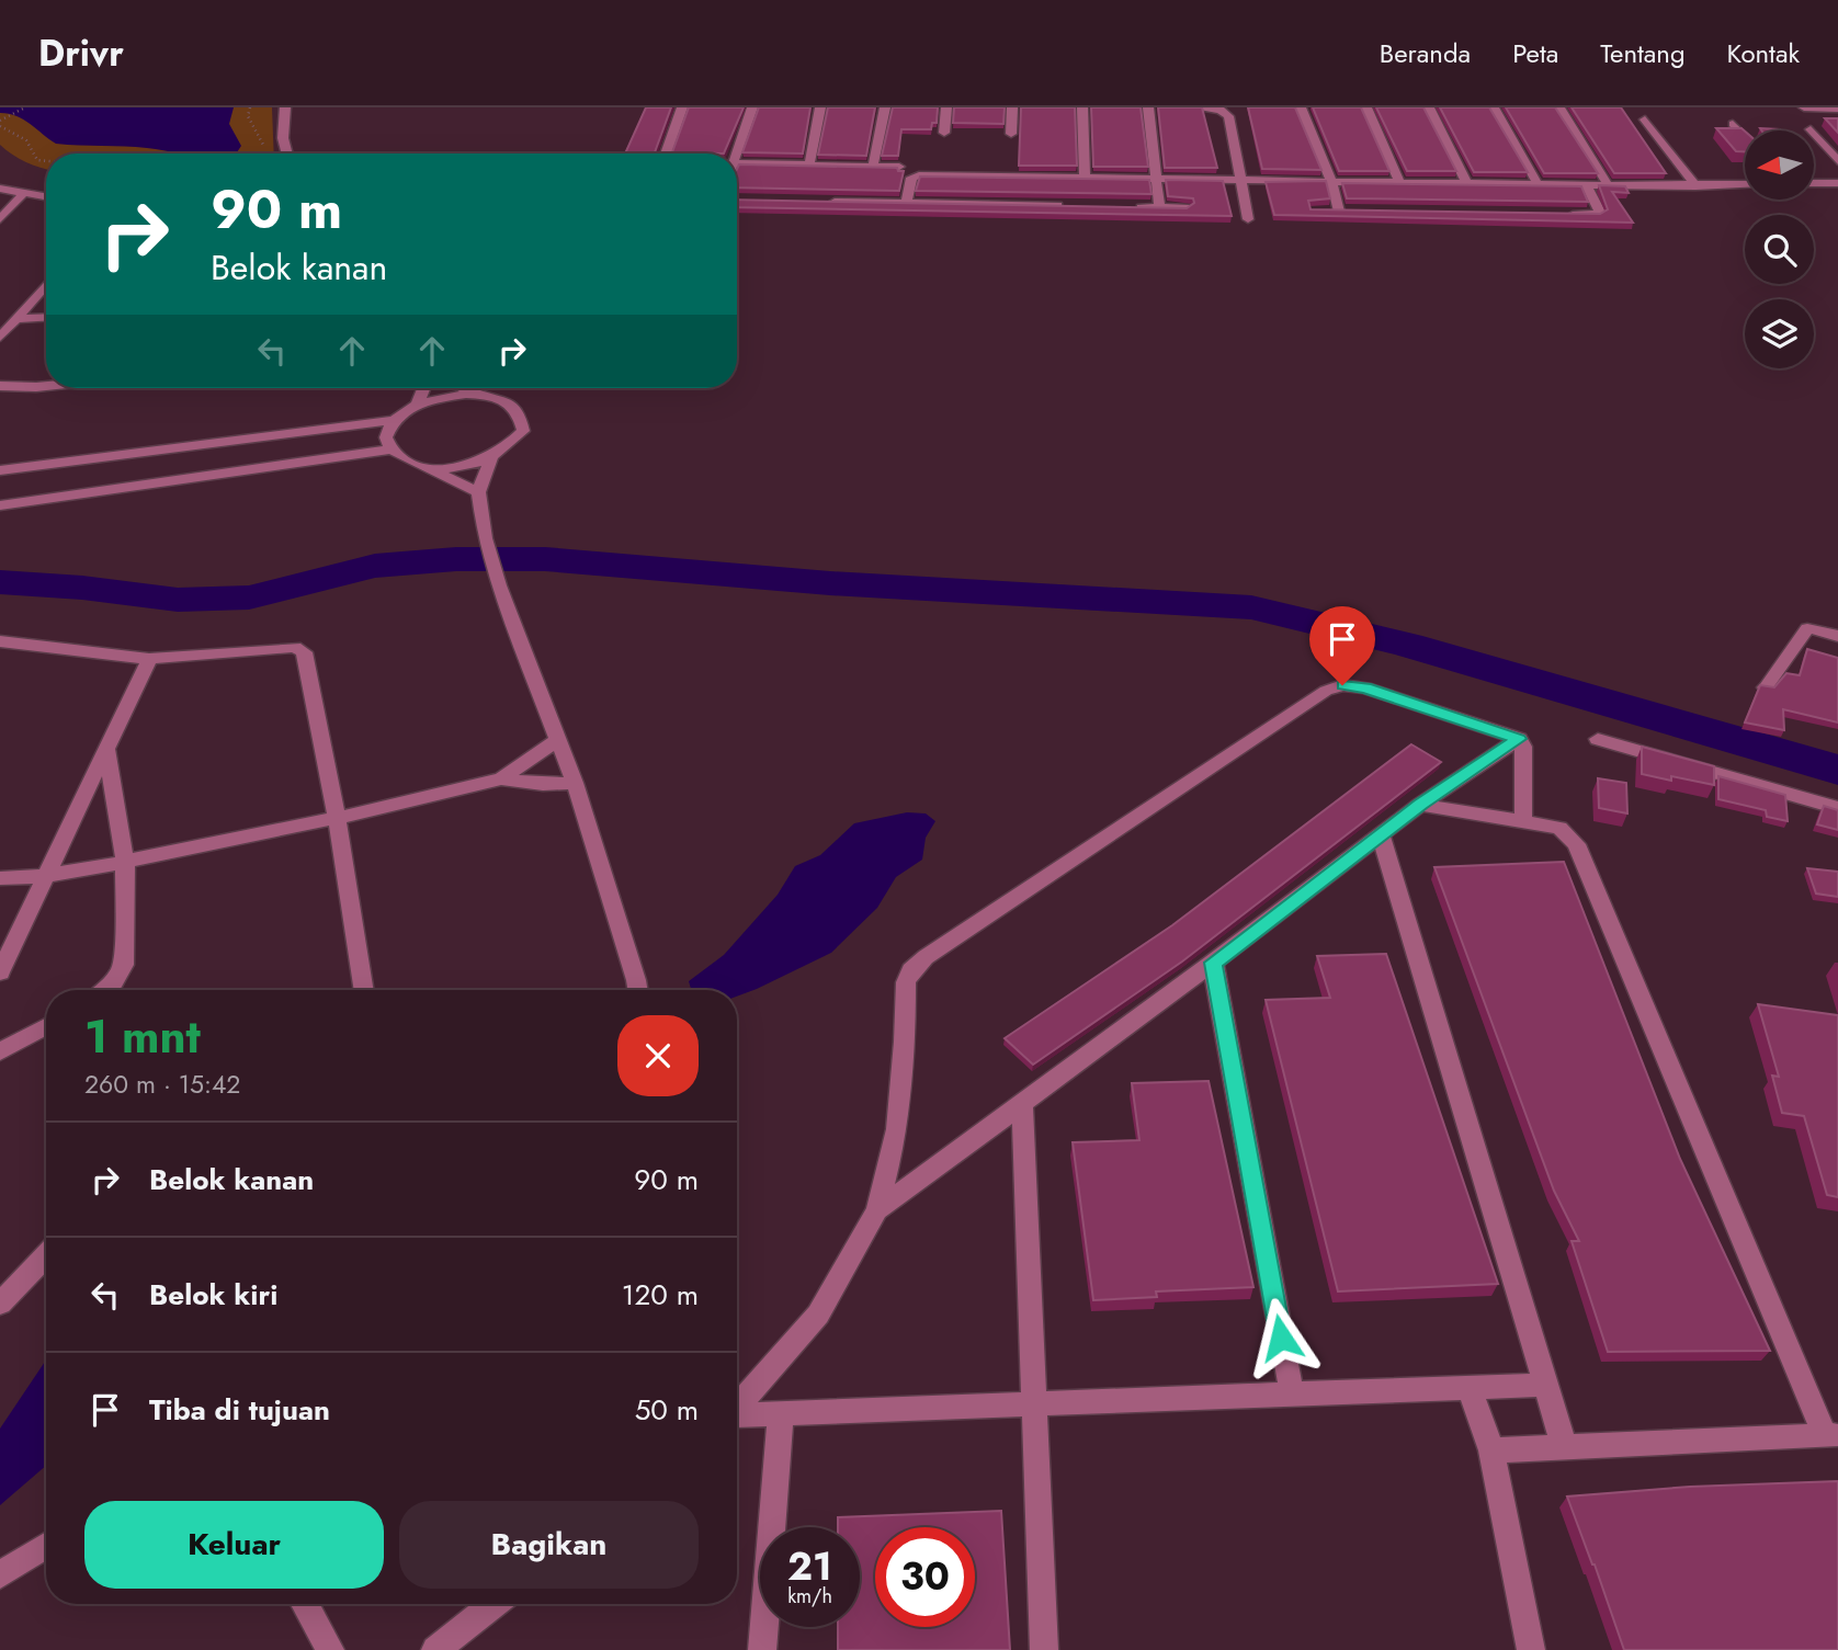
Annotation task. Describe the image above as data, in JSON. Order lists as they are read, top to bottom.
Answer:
{
  "north": "left",
  "page": {
    "header": "Drivr",
    "nav": [
      "Beranda",
      "Peta",
      "Tentang",
      "Kontak"
    ],
    "turn": ["90 m", "Belok kanan"],
    "heading": ["1 mnt", "260 m · 15:42"],
    "list": [
      {
        "name": "Belok kanan",
        "value": "90 m"
      },
      {
        "name": "Belok kiri",
        "value": "120 m"
      },
      {
        "name": "Tiba di tujuan",
        "value": "50 m"
      }
    ],
    "buttons": ["Keluar", "Bagikan"],
    "speed": "21 km/h",
    "limit": "30"
  }
}
